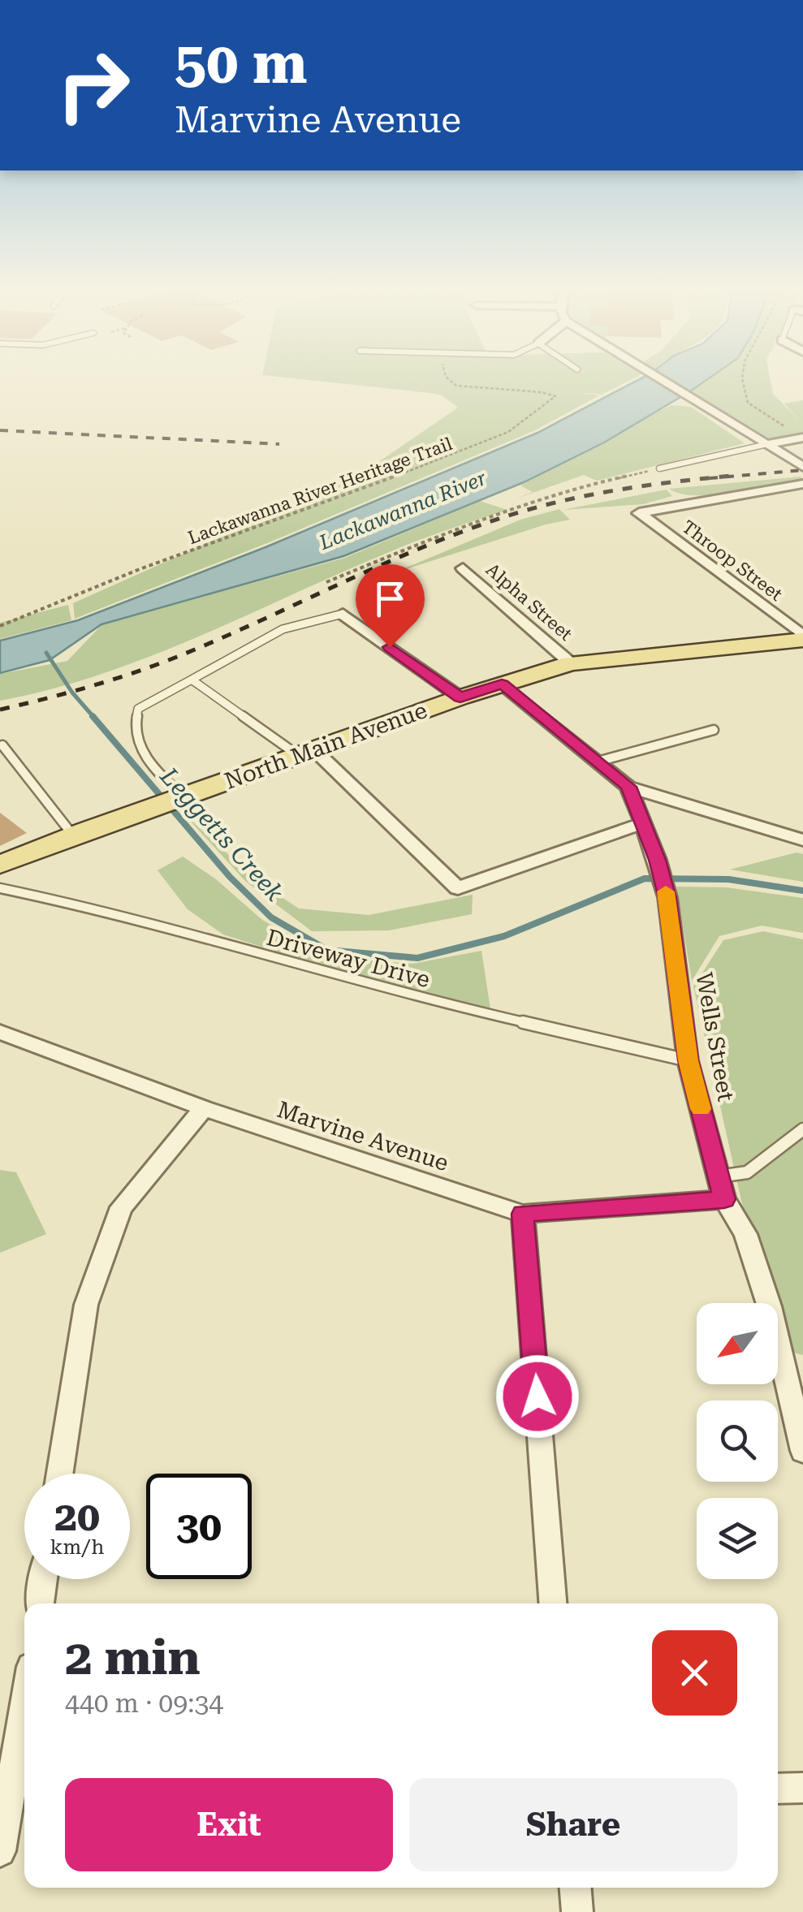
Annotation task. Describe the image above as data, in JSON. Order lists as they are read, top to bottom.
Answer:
{
  "streets": {
    "main road": ["North Main Avenue"],
    "street": [
      "Throop Street",
      "Alpha Street",
      "Wells Street",
      "Marvine Avenue"
    ],
    "lane": ["Driveway Drive"],
    "path": ["Lackawanna River Heritage Trail"]
  },
  "crossings": [
    ["Throop Street", "North Main Avenue"],
    ["Alpha Street", "North Main Avenue"],
    ["Driveway Drive", "Wells Street"],
    ["Wells Street", "Marvine Avenue"]
  ],
  "water": ["Lackawanna River", "Leggetts Creek"],
  "north": "bottom left",
  "page": {
    "turn": ["50 m", "Marvine Avenue"],
    "speed": "20 km/h",
    "limit": "30",
    "heading": ["2 min", "440 m · 09:34"],
    "buttons": ["Exit", "Share"]
  }
}
